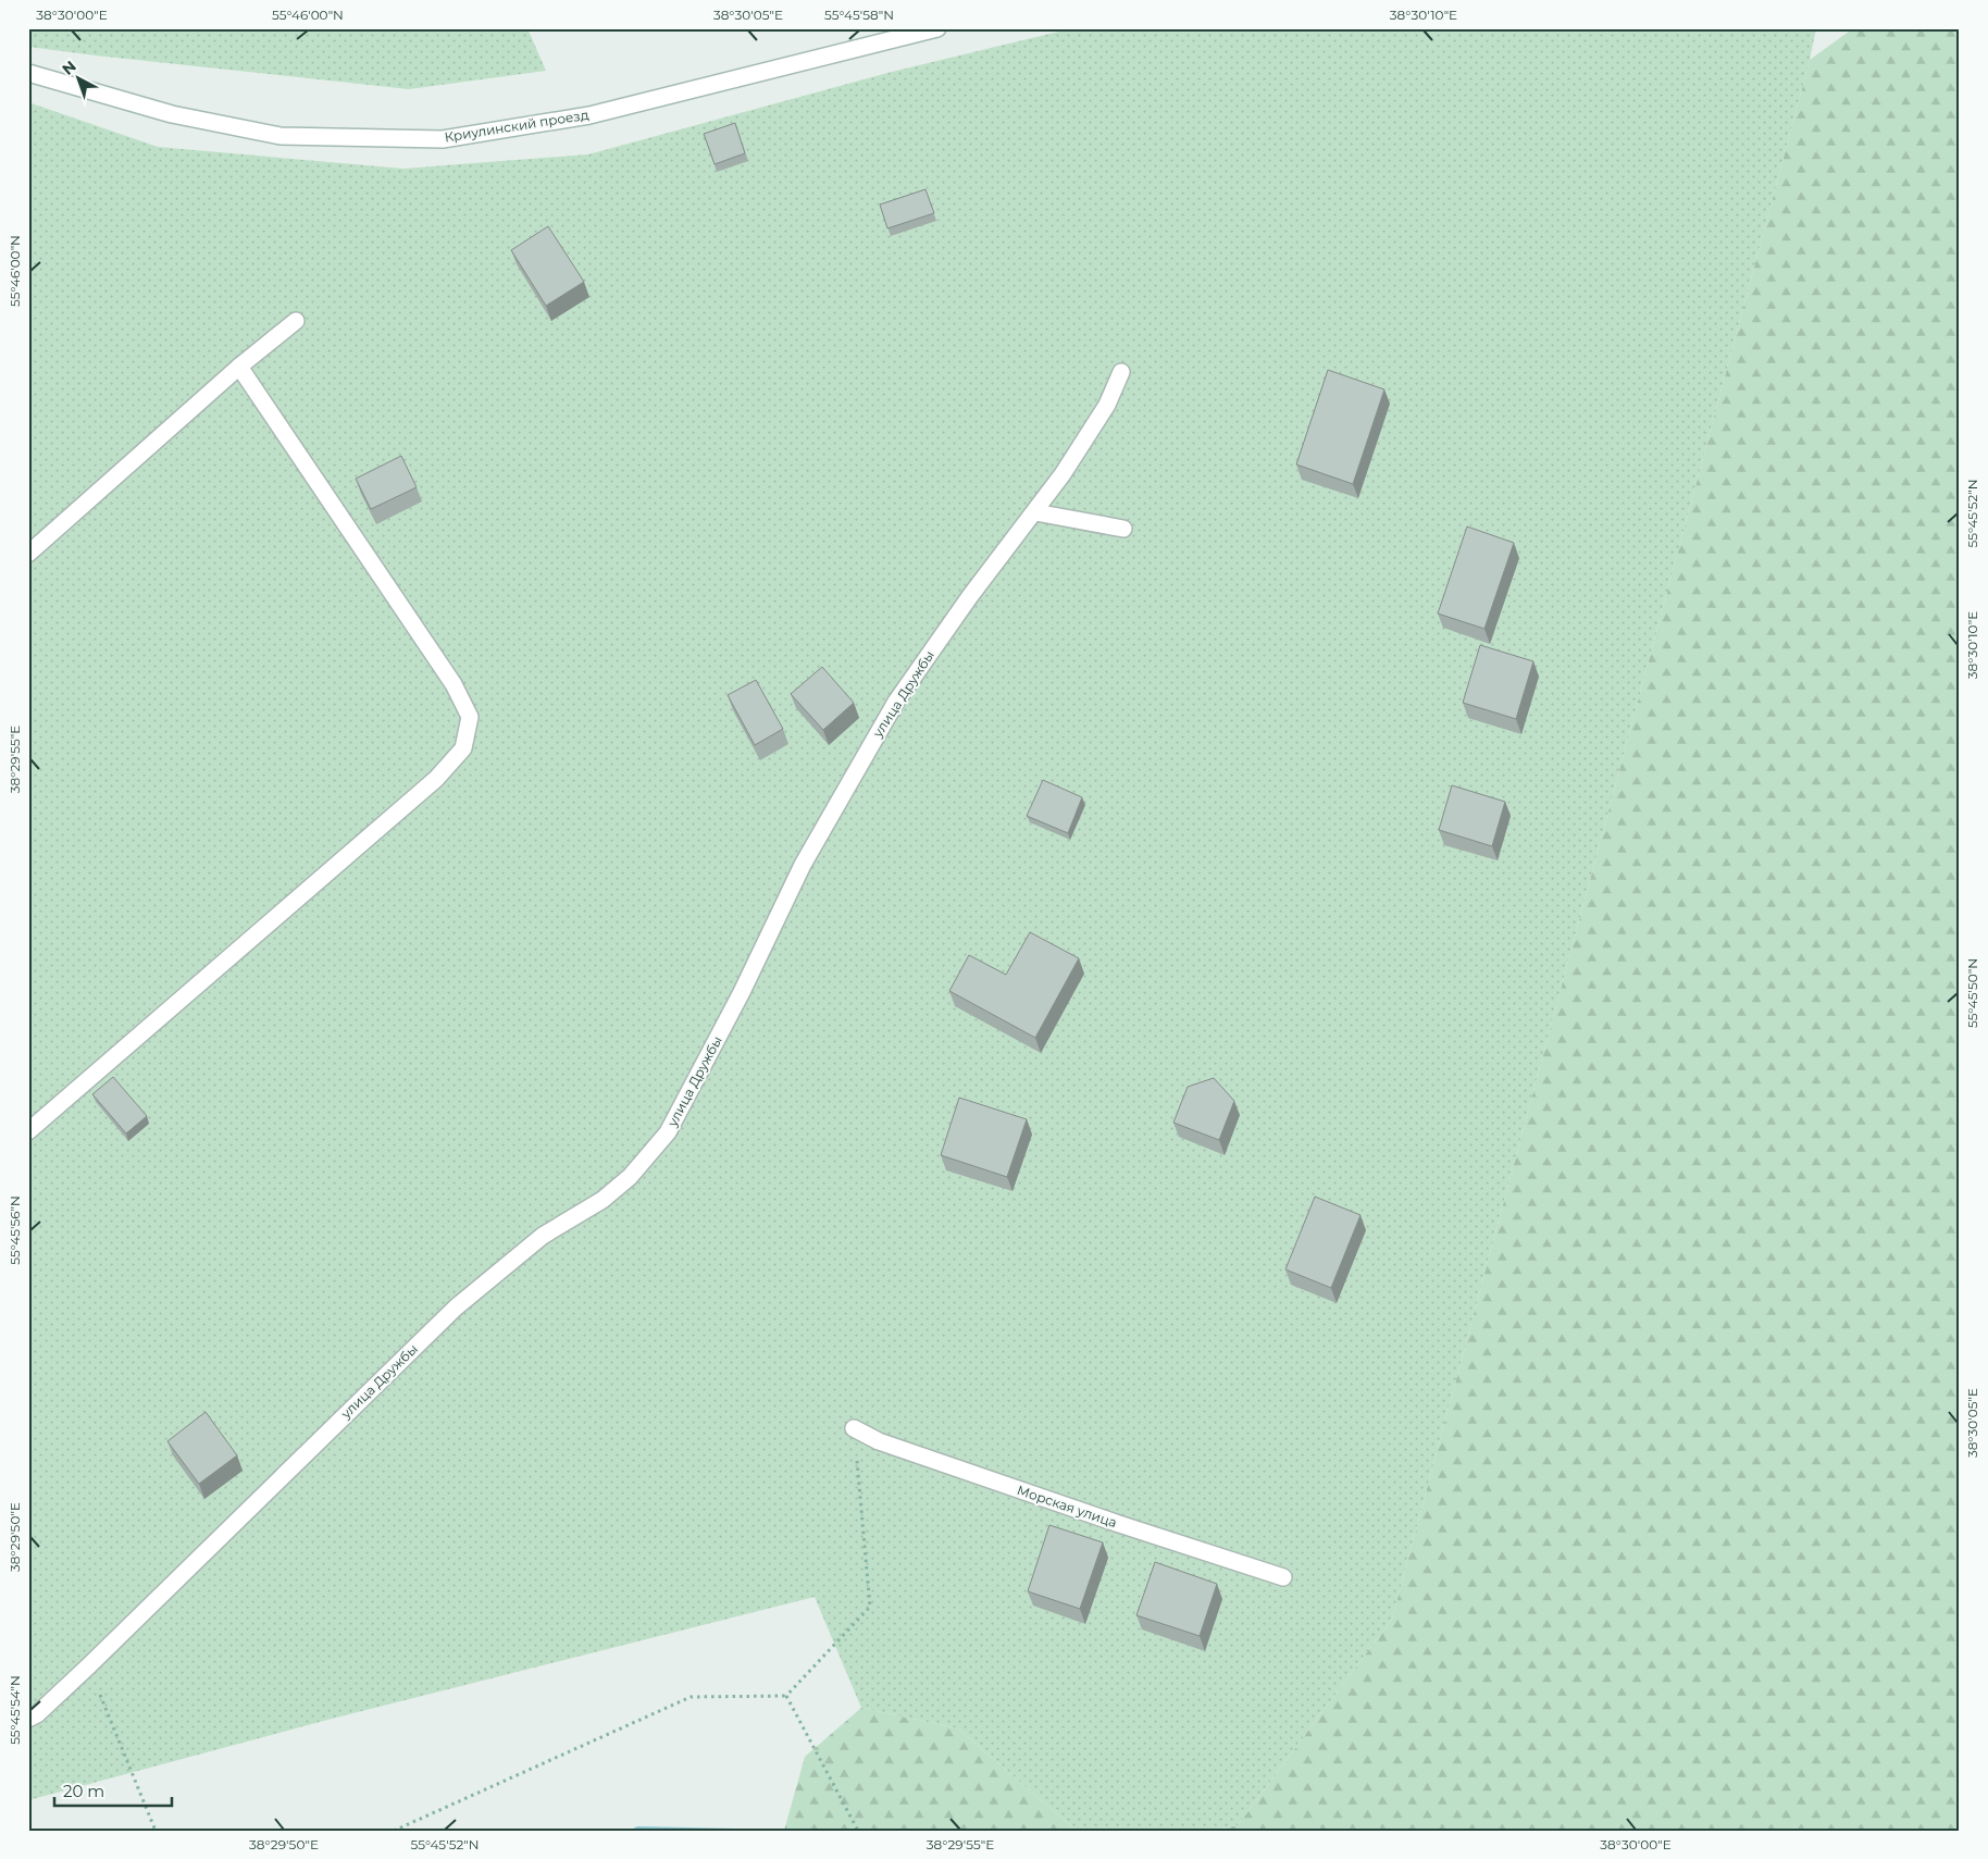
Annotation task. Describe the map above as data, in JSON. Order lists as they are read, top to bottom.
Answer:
{
  "streets": {
    "street": ["Криулинский проезд", "улица Дружбы", "Морская улица"]
  },
  "scale_bar": "20 m",
  "north": "top left",
  "coordinates": [
    "38°30'00\"E",
    "55°46'00\"N",
    "38°30'05\"E",
    "55°45'58\"N",
    "38°30'10\"E",
    "55°45'52\"N",
    "38°29'55\"E",
    "55°45'50\"N",
    "55°45'56\"N",
    "38°29'50\"E",
    "55°45'54\"N"
  ]
}
